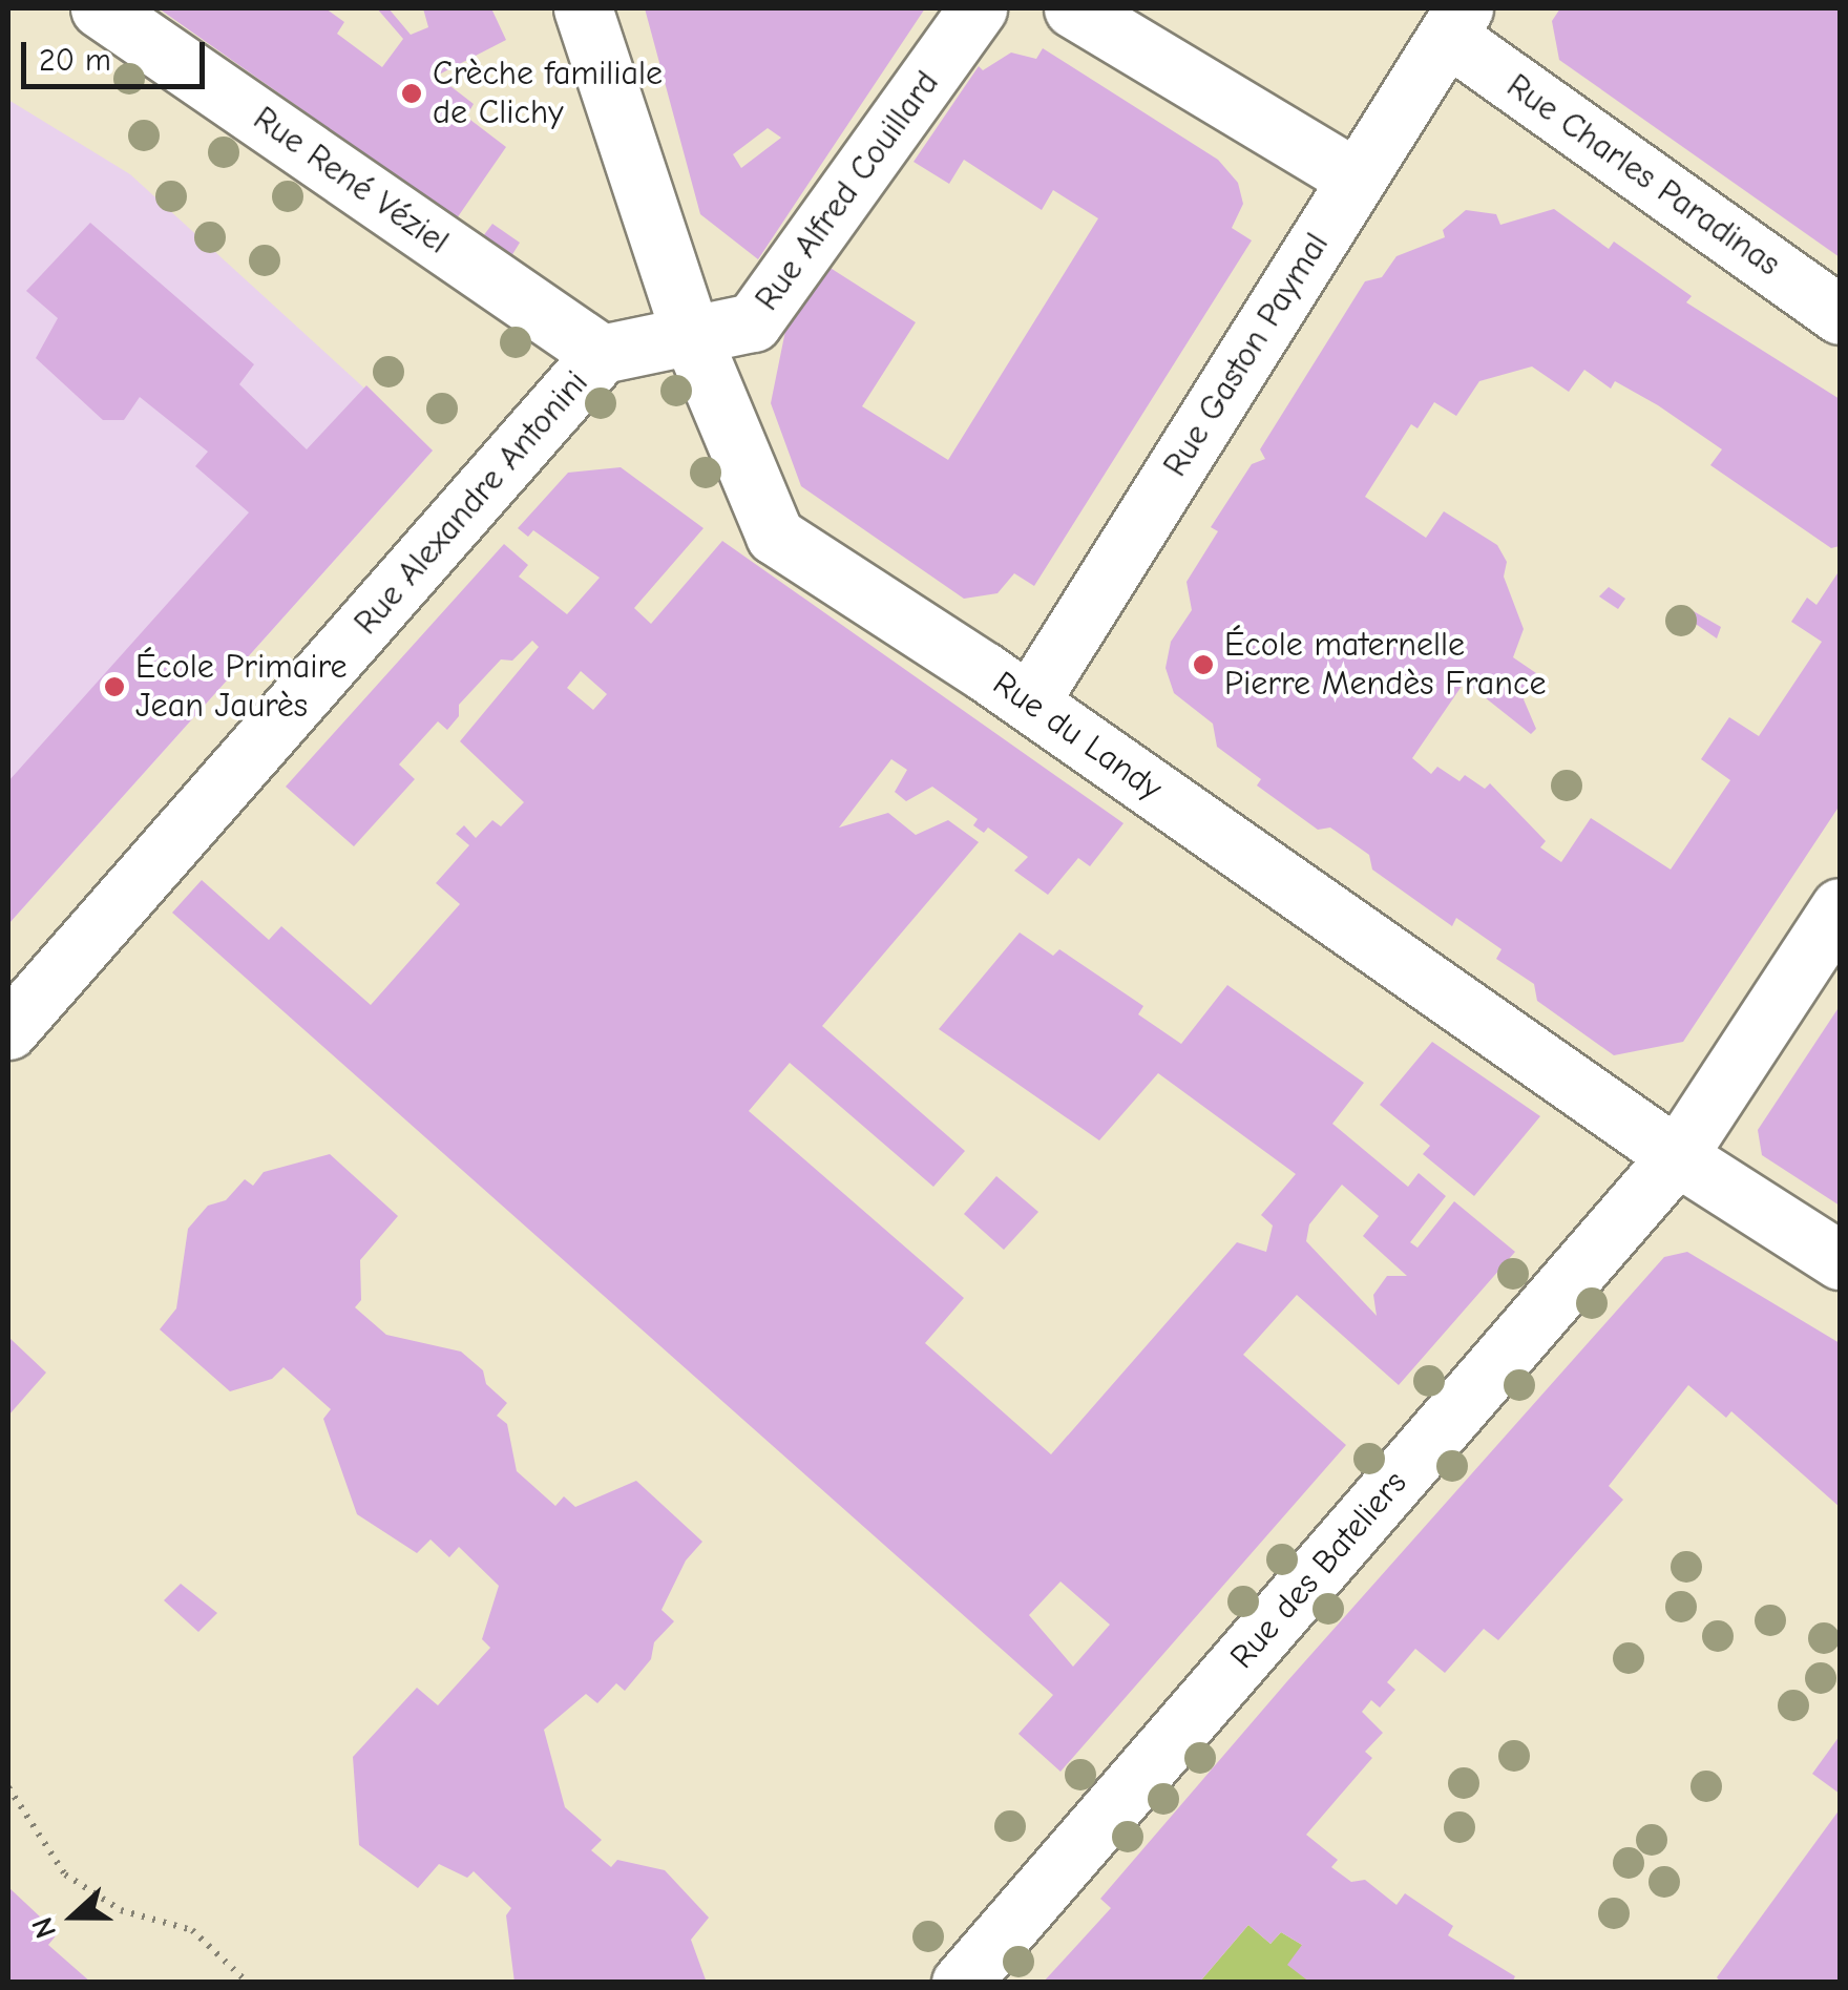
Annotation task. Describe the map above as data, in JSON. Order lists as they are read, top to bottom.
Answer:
{
  "streets": {
    "street": [
      "Rue Charles Paradinas",
      "Rue René Véziel",
      "Rue Alfred Couillard",
      "Rue Gaston Paymal",
      "Rue Alexandre Antonini",
      "Rue du Landy",
      "Rue des Bateliers"
    ]
  },
  "crossings": [
    ["Rue Charles Paradinas", "Rue Gaston Paymal"],
    ["Rue René Véziel", "Rue Alfred Couillard"],
    ["Rue René Véziel", "Rue Alexandre Antonini"],
    ["Rue Alfred Couillard", "Rue Alexandre Antonini"],
    ["Rue Alfred Couillard", "Rue du Landy"],
    ["Rue Gaston Paymal", "Rue du Landy"],
    ["Rue du Landy", "Rue des Bateliers"]
  ],
  "places": ["Crèche familiale de Clichy", "École maternelle Pierre Mendès France", "École Primaire Jean Jaurès"],
  "scale_bar": "20 m",
  "north": "left"
}
